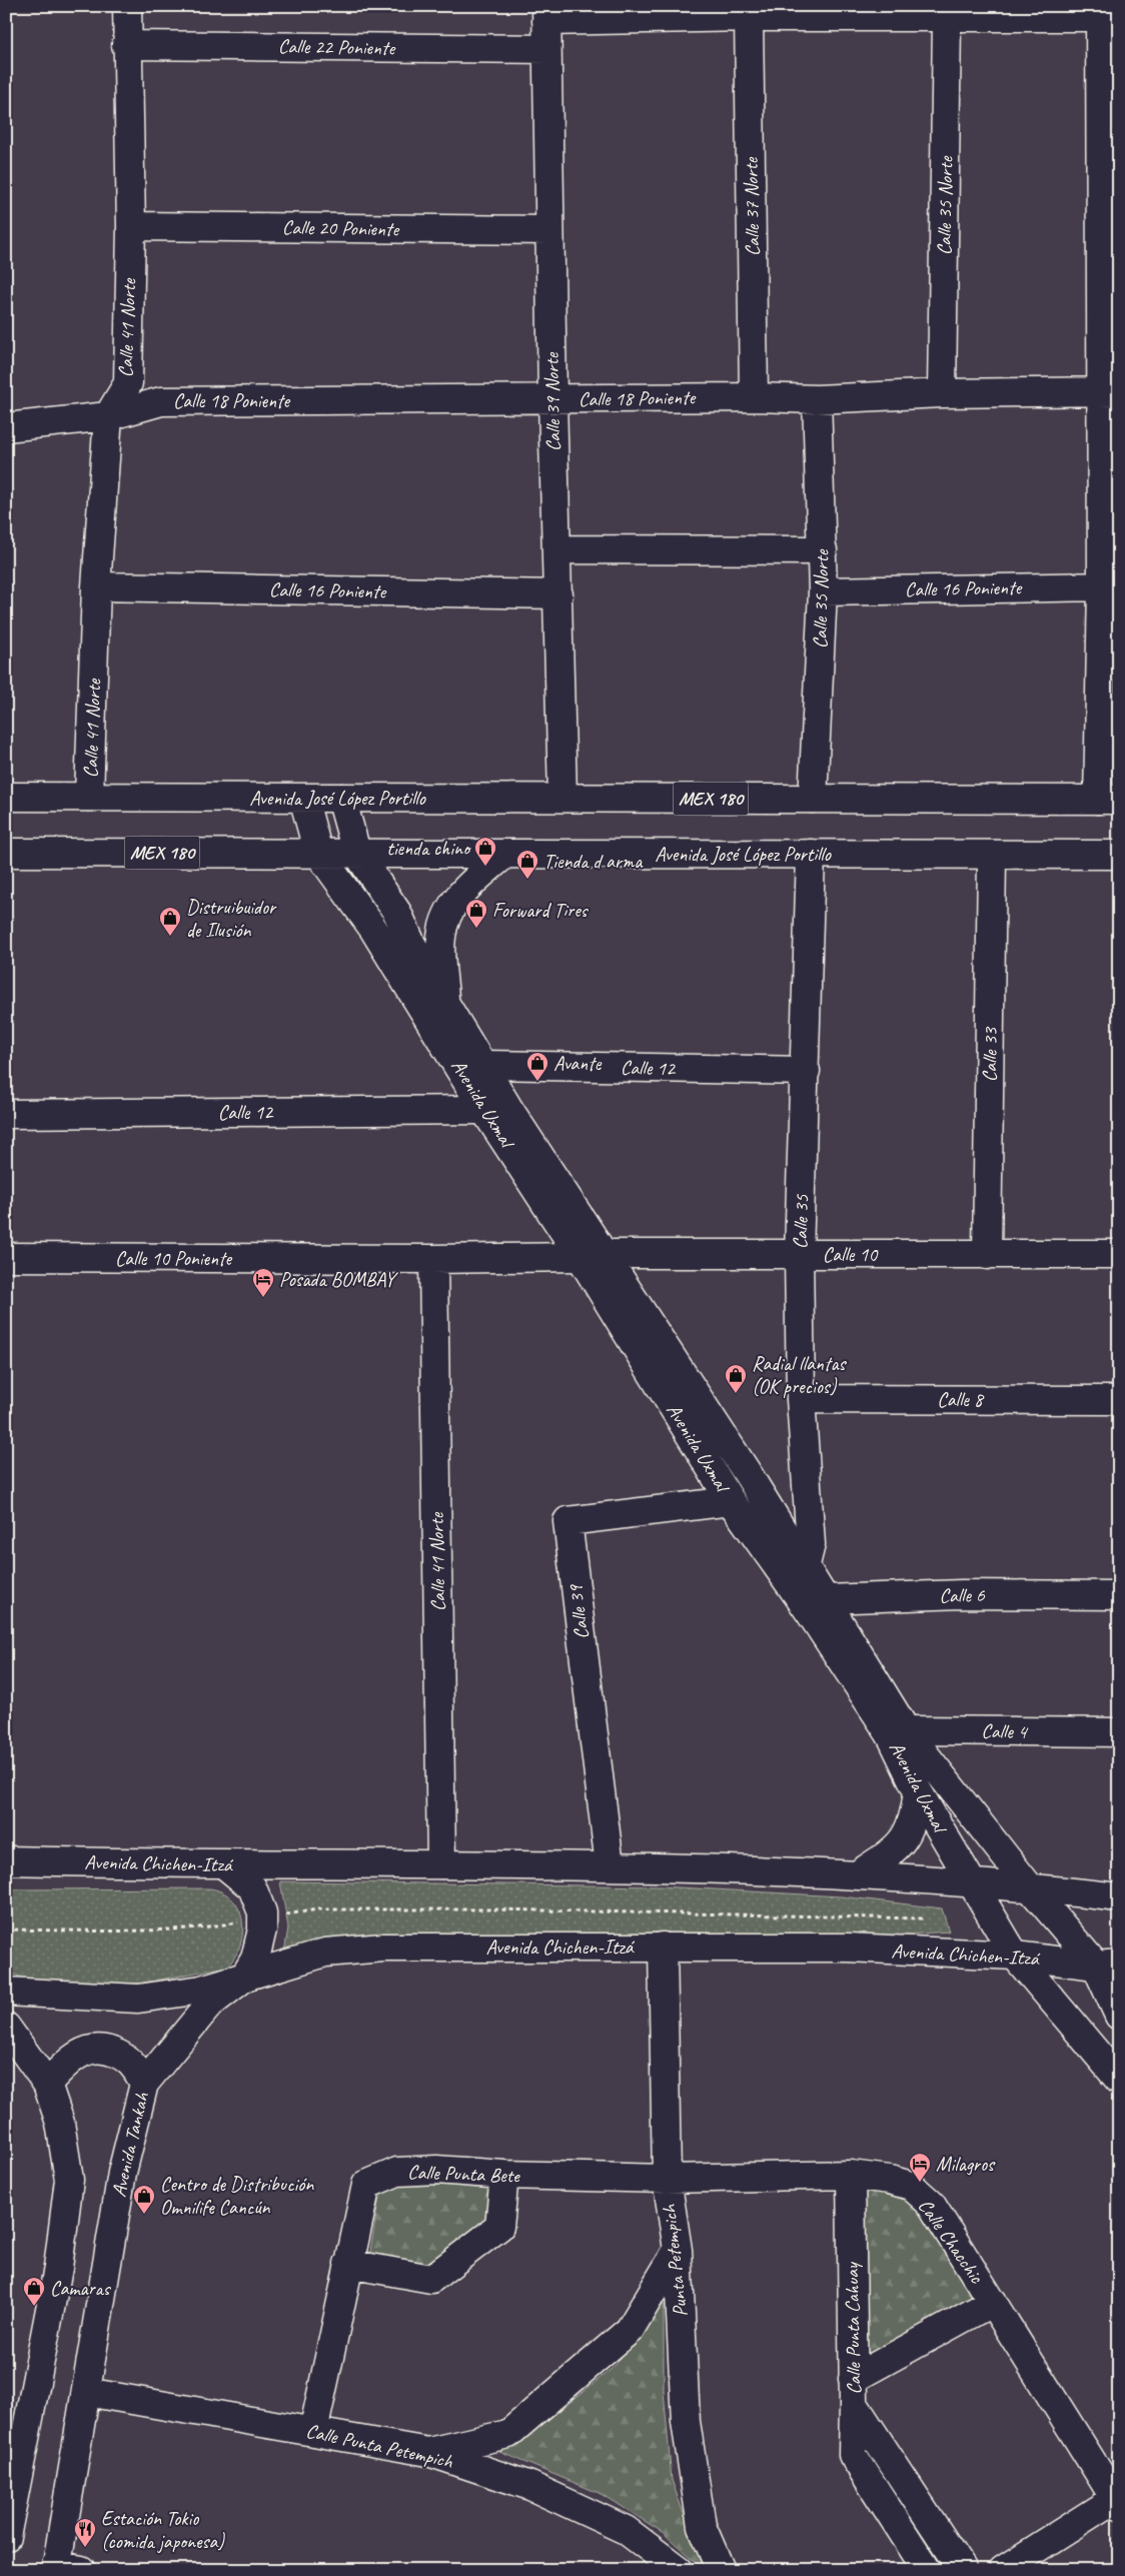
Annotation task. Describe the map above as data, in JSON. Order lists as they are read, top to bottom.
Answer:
{
  "streets": {
    "street": [
      "Calle 22 Poniente",
      "Calle 35 Norte",
      "Calle 37 Norte",
      "Calle 20 Poniente",
      "Calle 41 Norte",
      "Calle 18 Poniente",
      "Calle 39 Norte",
      "Calle 16 Poniente",
      "Avenida José López Portillo",
      "MEX 180",
      "Calle 33",
      "Calle 12",
      "Avenida Uxmal",
      "Calle 35",
      "Calle 10",
      "Calle 10 Poniente",
      "Calle 8",
      "Calle 6",
      "Calle 39",
      "Calle 4",
      "Avenida Chichen-Itzá",
      "Avenida Tankah",
      "Calle Punta Bete",
      "Calle Chacchic",
      "Punta Petempich",
      "Calle Punta Cahuay",
      "Calle Punta Petempich"
    ]
  },
  "crossings": [
    ["Calle 22 Poniente", "Calle 41 Norte"],
    ["Calle 22 Poniente", "Calle 39 Norte"],
    ["Calle 35 Norte", "Calle 18 Poniente"],
    ["Calle 35 Norte", "Calle 16 Poniente"],
    ["Calle 35 Norte", "Avenida José López Portillo"],
    ["Calle 37 Norte", "Calle 18 Poniente"],
    ["Calle 20 Poniente", "Calle 41 Norte"],
    ["Calle 20 Poniente", "Calle 39 Norte"],
    ["Calle 41 Norte", "Calle 18 Poniente"],
    ["Calle 41 Norte", "Calle 16 Poniente"],
    ["Calle 41 Norte", "Avenida José López Portillo"],
    ["Calle 41 Norte", "Calle 10 Poniente"],
    ["Calle 41 Norte", "Avenida Chichen-Itzá"],
    ["Calle 18 Poniente", "Calle 39 Norte"],
    ["Calle 39 Norte", "Calle 16 Poniente"],
    ["Calle 39 Norte", "Avenida José López Portillo"],
    ["Avenida José López Portillo", "Calle 33"],
    ["Avenida José López Portillo", "Avenida Uxmal"],
    ["Avenida José López Portillo", "Calle 35"],
    ["Calle 33", "Calle 10"],
    ["Calle 12", "Avenida Uxmal"],
    ["Calle 12", "Calle 35"],
    ["Avenida Uxmal", "Calle 35"],
    ["Avenida Uxmal", "Calle 10"],
    ["Avenida Uxmal", "Calle 10 Poniente"],
    ["Avenida Uxmal", "Calle 6"],
    ["Avenida Uxmal", "Calle 39"],
    ["Avenida Uxmal", "Calle 4"],
    ["Avenida Uxmal", "Avenida Chichen-Itzá"],
    ["Calle 35", "Calle 10"],
    ["Calle 35", "Calle 8"],
    ["Calle 10", "Calle 10 Poniente"],
    ["Calle 39", "Avenida Chichen-Itzá"],
    ["Avenida Chichen-Itzá", "Avenida Tankah"],
    ["Avenida Chichen-Itzá", "Punta Petempich"],
    ["Avenida Tankah", "Calle Punta Petempich"],
    ["Calle Punta Bete", "Calle Chacchic"],
    ["Calle Punta Bete", "Punta Petempich"],
    ["Calle Punta Bete", "Calle Punta Petempich"],
    ["Calle Chacchic", "Punta Petempich"],
    ["Calle Chacchic", "Calle Punta Cahuay"]
  ],
  "places": {
    "shop": [
      "tienda chino",
      "Tienda d arma",
      "Forward Tires",
      "Distruibuidor de Ilusión",
      "Avante",
      "Radial llantas (OK precios)",
      "Centro de Distribución Omnilife Cancún",
      "Camaras"
    ],
    "hotel": ["Posada BOMBAY", "Milagros"],
    "restaurant": ["Estación Tokio (comida japonesa)"]
  }
}
